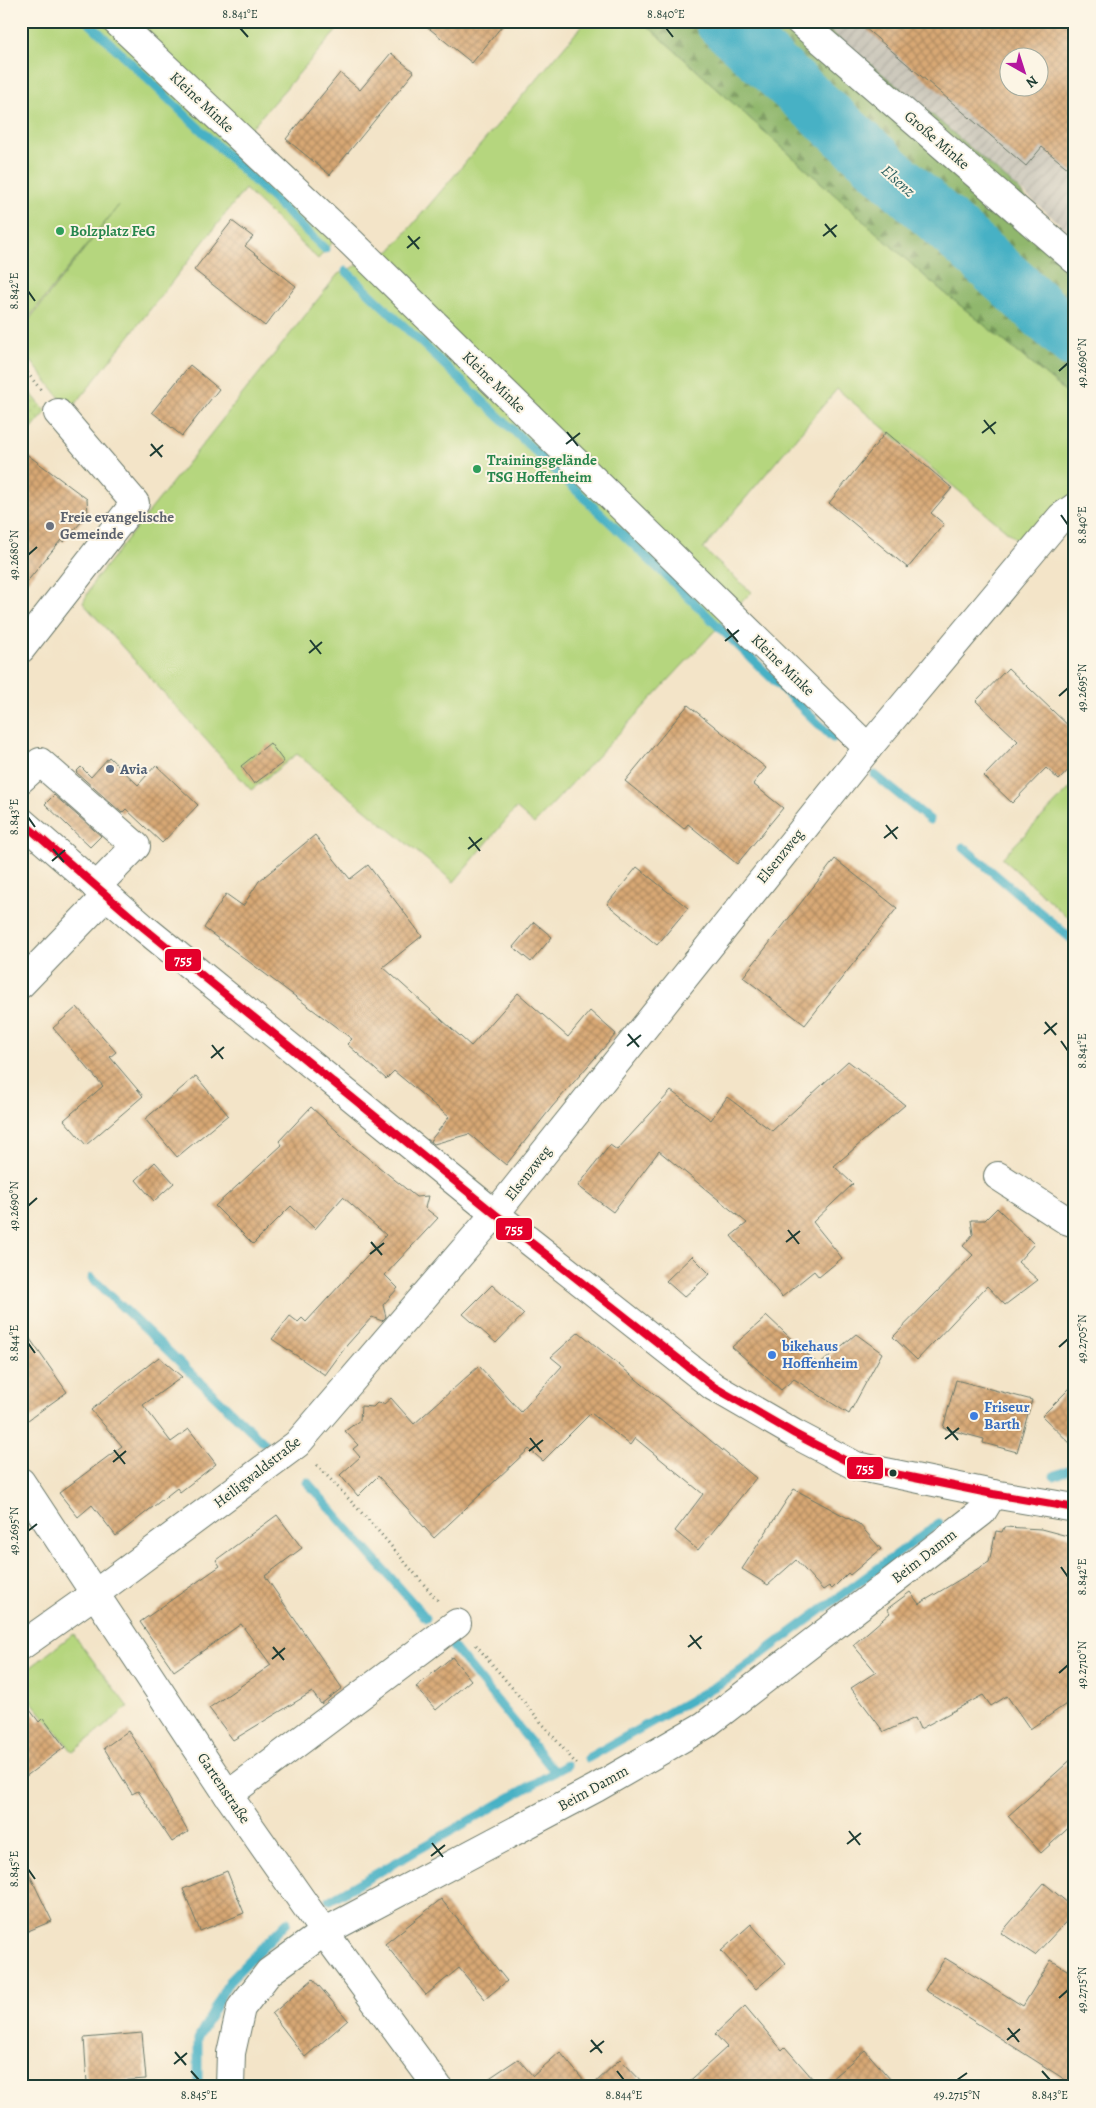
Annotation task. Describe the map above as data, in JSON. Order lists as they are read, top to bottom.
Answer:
{
  "streets": {
    "street": [
      "Kleine Minke",
      "Große Minke",
      "Elsenzweg",
      "Heiligwaldstraße",
      "Beim Damm",
      "Gartenstraße"
    ]
  },
  "crossings": [
    ["Kleine Minke", "Elsenzweg"],
    ["Elsenzweg", "Heiligwaldstraße"],
    ["Heiligwaldstraße", "Gartenstraße"],
    ["Beim Damm", "Gartenstraße"]
  ],
  "water": ["Elsenz"],
  "places": [
    "Bolzplatz FeG",
    "Trainingsgelände TSG Hoffenheim",
    "Freie evangelische Gemeinde",
    "Avia",
    "bikehaus Hoffenheim",
    "Friseur Barth"
  ],
  "lines": ["transit line 755"],
  "north": "bottom right",
  "coordinates": [
    "8.841°E",
    "8.840°E",
    "8.842°E",
    "49.2690°N",
    "49.2680°N",
    "49.2695°N",
    "8.843°E",
    "49.2705°N",
    "8.844°E",
    "49.2710°N",
    "8.845°E",
    "49.2715°N"
  ]
}
